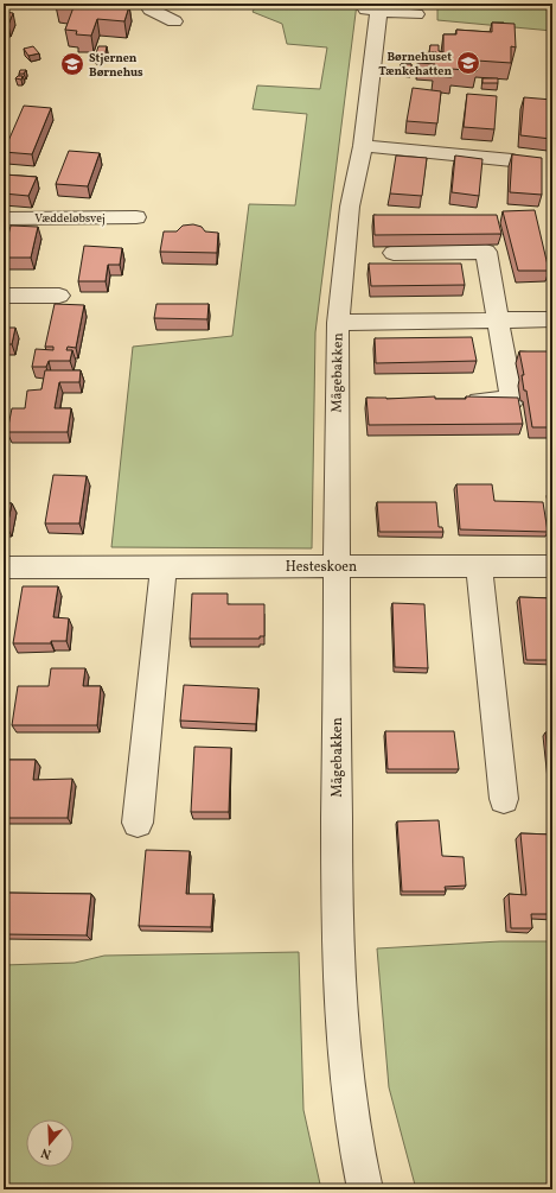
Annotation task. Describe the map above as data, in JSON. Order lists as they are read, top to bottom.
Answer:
{
  "streets": {
    "street": ["Væddeløbsvej", "Mågebakken", "Hesteskoen"]
  },
  "crossings": [
    ["Mågebakken", "Hesteskoen"]
  ],
  "places": {
    "school or university": ["Børnehuset Tænkehatten", "Stjernen Børnehus"]
  },
  "north": "bottom"
}
